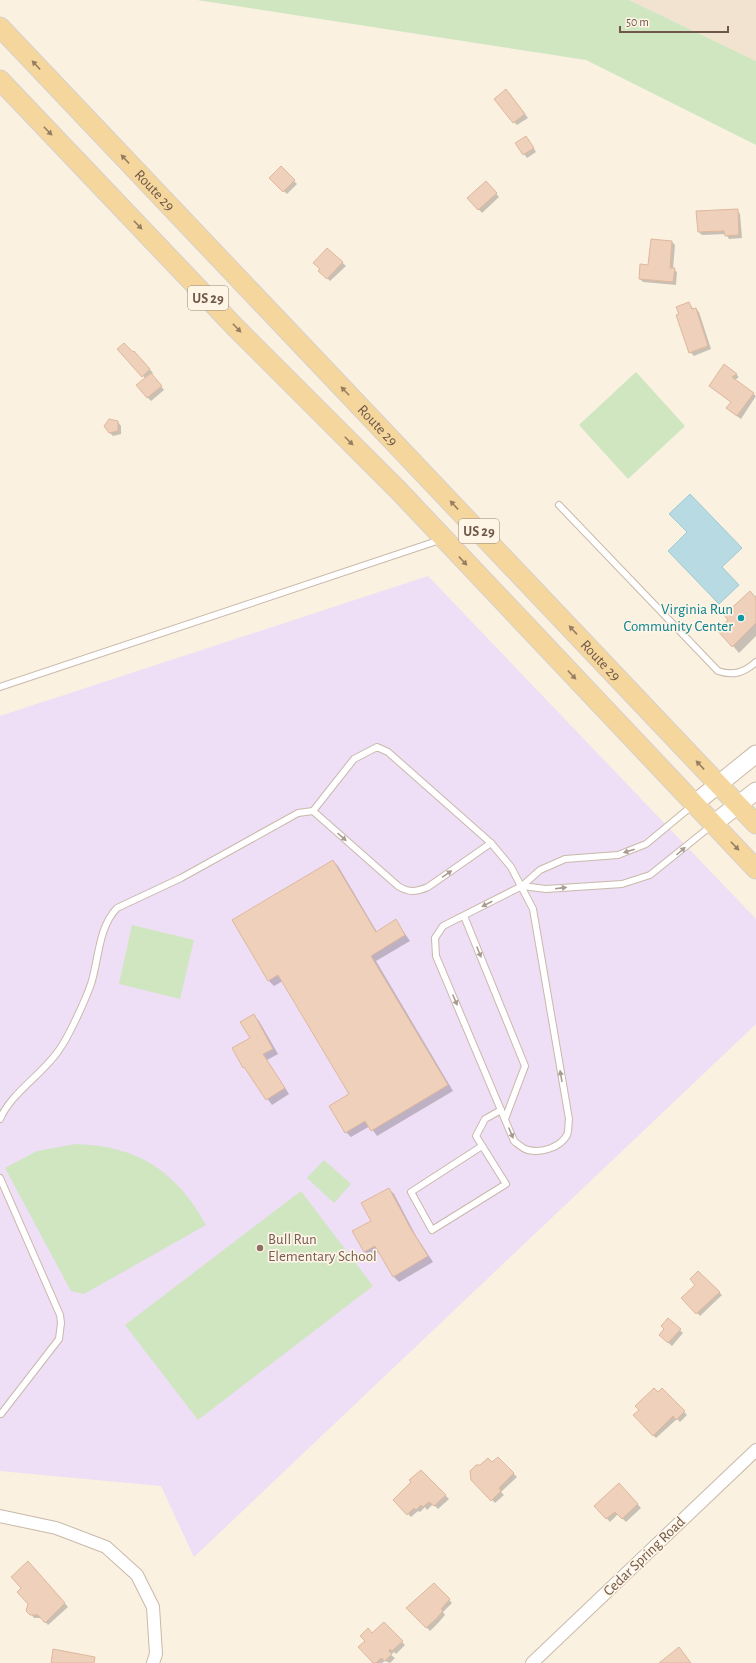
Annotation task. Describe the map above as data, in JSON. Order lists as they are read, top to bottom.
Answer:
{
  "streets": {
    "main road": ["Route 29", "US 29"],
    "street": ["Cedar Spring Road"]
  },
  "places": ["Virginia Run Community Center", "Bull Run Elementary School"],
  "scale_bar": "50 m"
}
